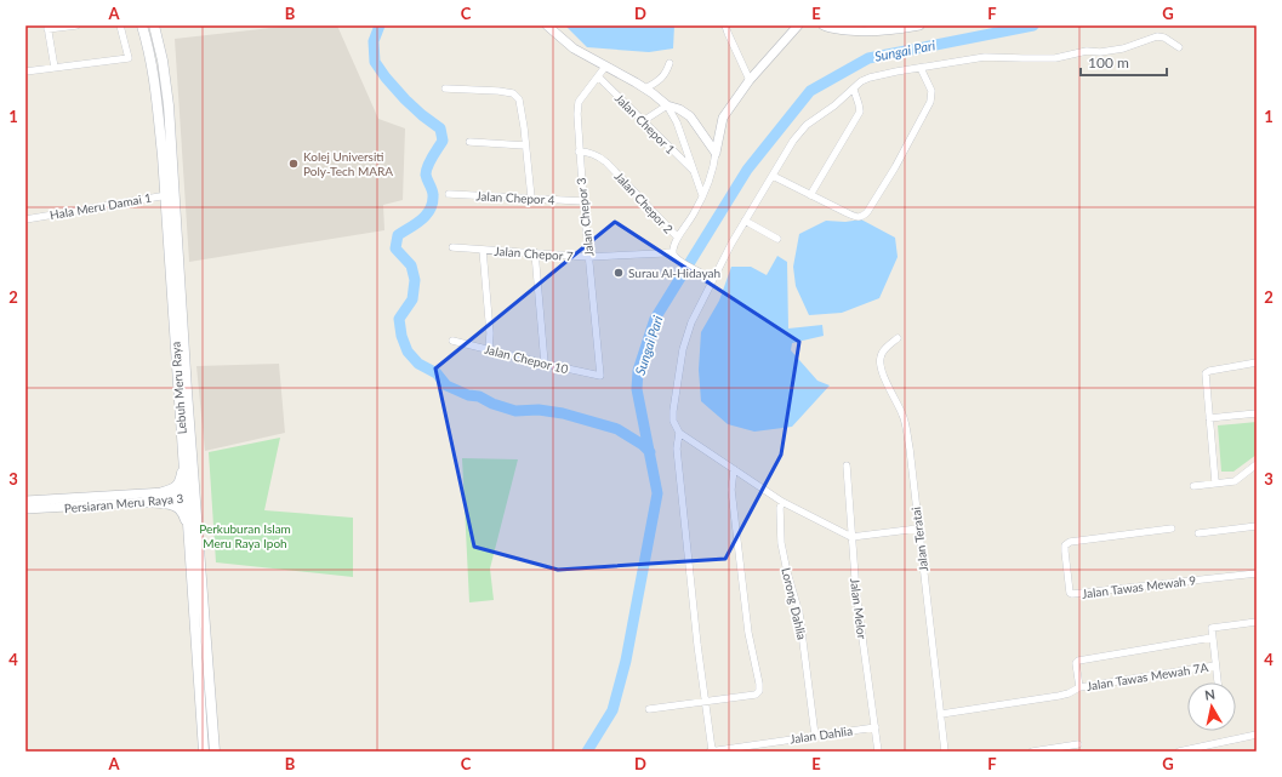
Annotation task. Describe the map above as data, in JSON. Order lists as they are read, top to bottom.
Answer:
{
  "streets": {
    "main road": ["Lebuh Meru Raya"],
    "street": [
      "Jalan Chepor 1",
      "Jalan Chepor 4",
      "Jalan Chepor 2",
      "Hala Meru Damai 1",
      "Jalan Chepor 3",
      "Jalan Chepor 7",
      "Jalan Chepor 10",
      "Persiaran Meru Raya 3",
      "Jalan Teratai",
      "Jalan Tawas Mewah 9",
      "Lorong Dahlia",
      "Jalan Melor",
      "Jalan Tawas Mewah 7A",
      "Jalan Dahlia"
    ]
  },
  "crossings": [
    ["Jalan Chepor 1", "Jalan Chepor 3"],
    ["Jalan Chepor 4", "Jalan Chepor 3"],
    ["Jalan Chepor 2", "Jalan Chepor 3"],
    ["Jalan Chepor 2", "Jalan Chepor 7"],
    ["Hala Meru Damai 1", "Lebuh Meru Raya"],
    ["Jalan Chepor 3", "Jalan Chepor 7"],
    ["Jalan Chepor 3", "Jalan Chepor 10"],
    ["Lebuh Meru Raya", "Persiaran Meru Raya 3"],
    ["Jalan Teratai", "Jalan Tawas Mewah 7A"],
    ["Lorong Dahlia", "Jalan Dahlia"],
    ["Jalan Melor", "Jalan Dahlia"]
  ],
  "water": ["Sungai Pari"],
  "parks": ["Perkuburan Islam Meru Raya Ipoh"],
  "places": ["Kolej Universiti Poly-Tech MARA", "Surau Al-Hidayah"],
  "scale_bar": "100 m",
  "north": "top",
  "grid": {
    "columns": [
      "A",
      "B",
      "C",
      "D",
      "E",
      "F",
      "G"
    ],
    "rows": [
      "1",
      "2",
      "3",
      "4"
    ]
  }
}
